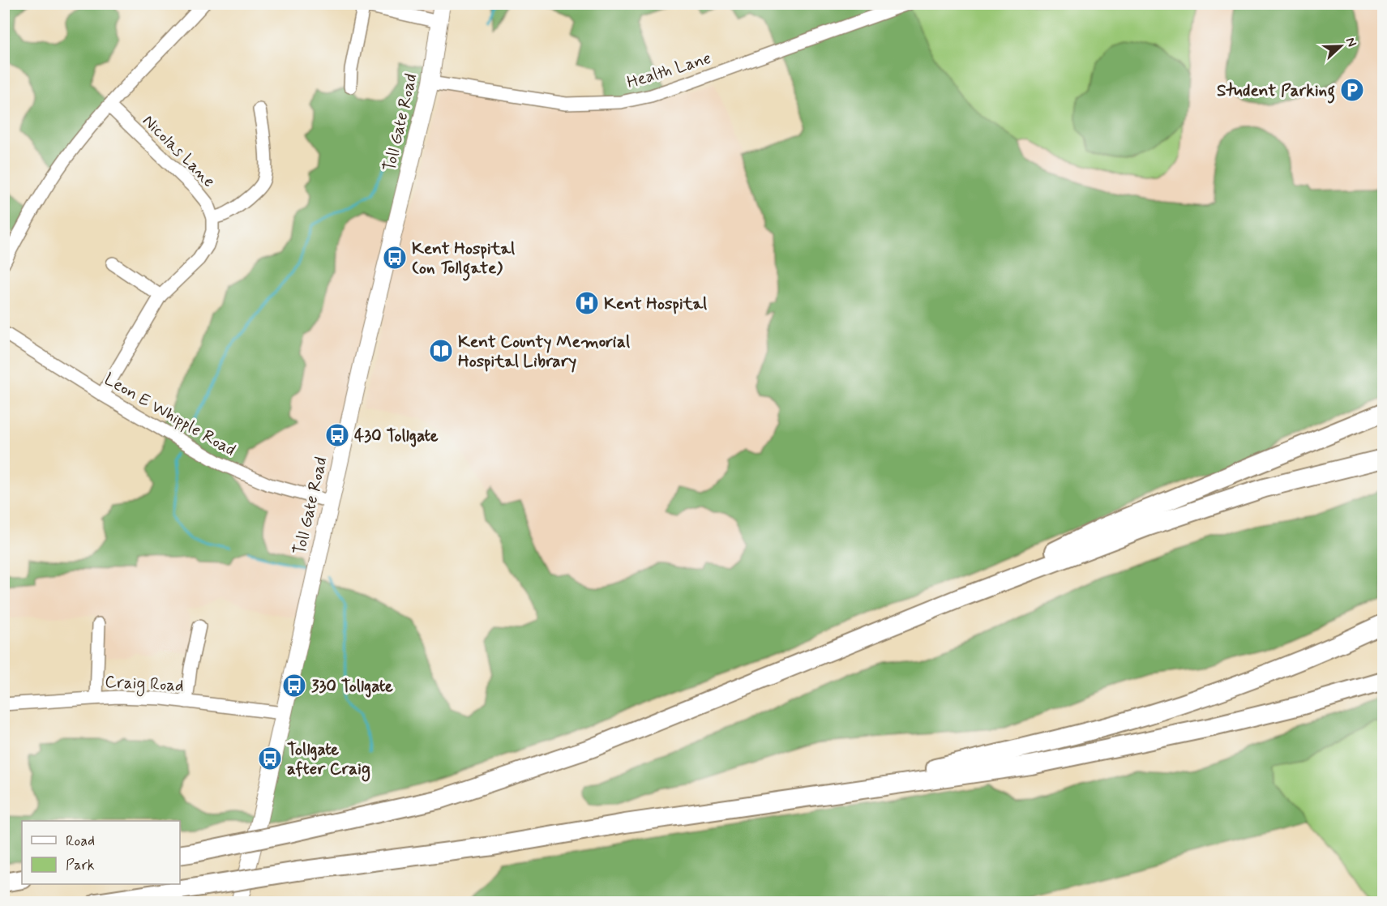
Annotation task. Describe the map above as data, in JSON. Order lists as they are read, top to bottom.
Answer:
{
  "streets": {
    "main road": ["Toll Gate Road"],
    "street": [
      "Health Lane",
      "Nicolas Lane",
      "Leon E Whipple Road",
      "Craig Road"
    ]
  },
  "crossings": [
    ["Health Lane", "Toll Gate Road"],
    ["Toll Gate Road", "Leon E Whipple Road"],
    ["Toll Gate Road", "Craig Road"]
  ],
  "places": {
    "parking": ["Student Parking"],
    "bus stop": [
      "Kent Hospital (on Tollgate)",
      "430 Tollgate",
      "330 Tollgate",
      "Tollgate after Craig"
    ],
    "hospital": ["Kent Hospital"],
    "library": ["Kent County Memorial Hospital Library"]
  },
  "legend": ["Road", "Park"],
  "north": "right"
}
